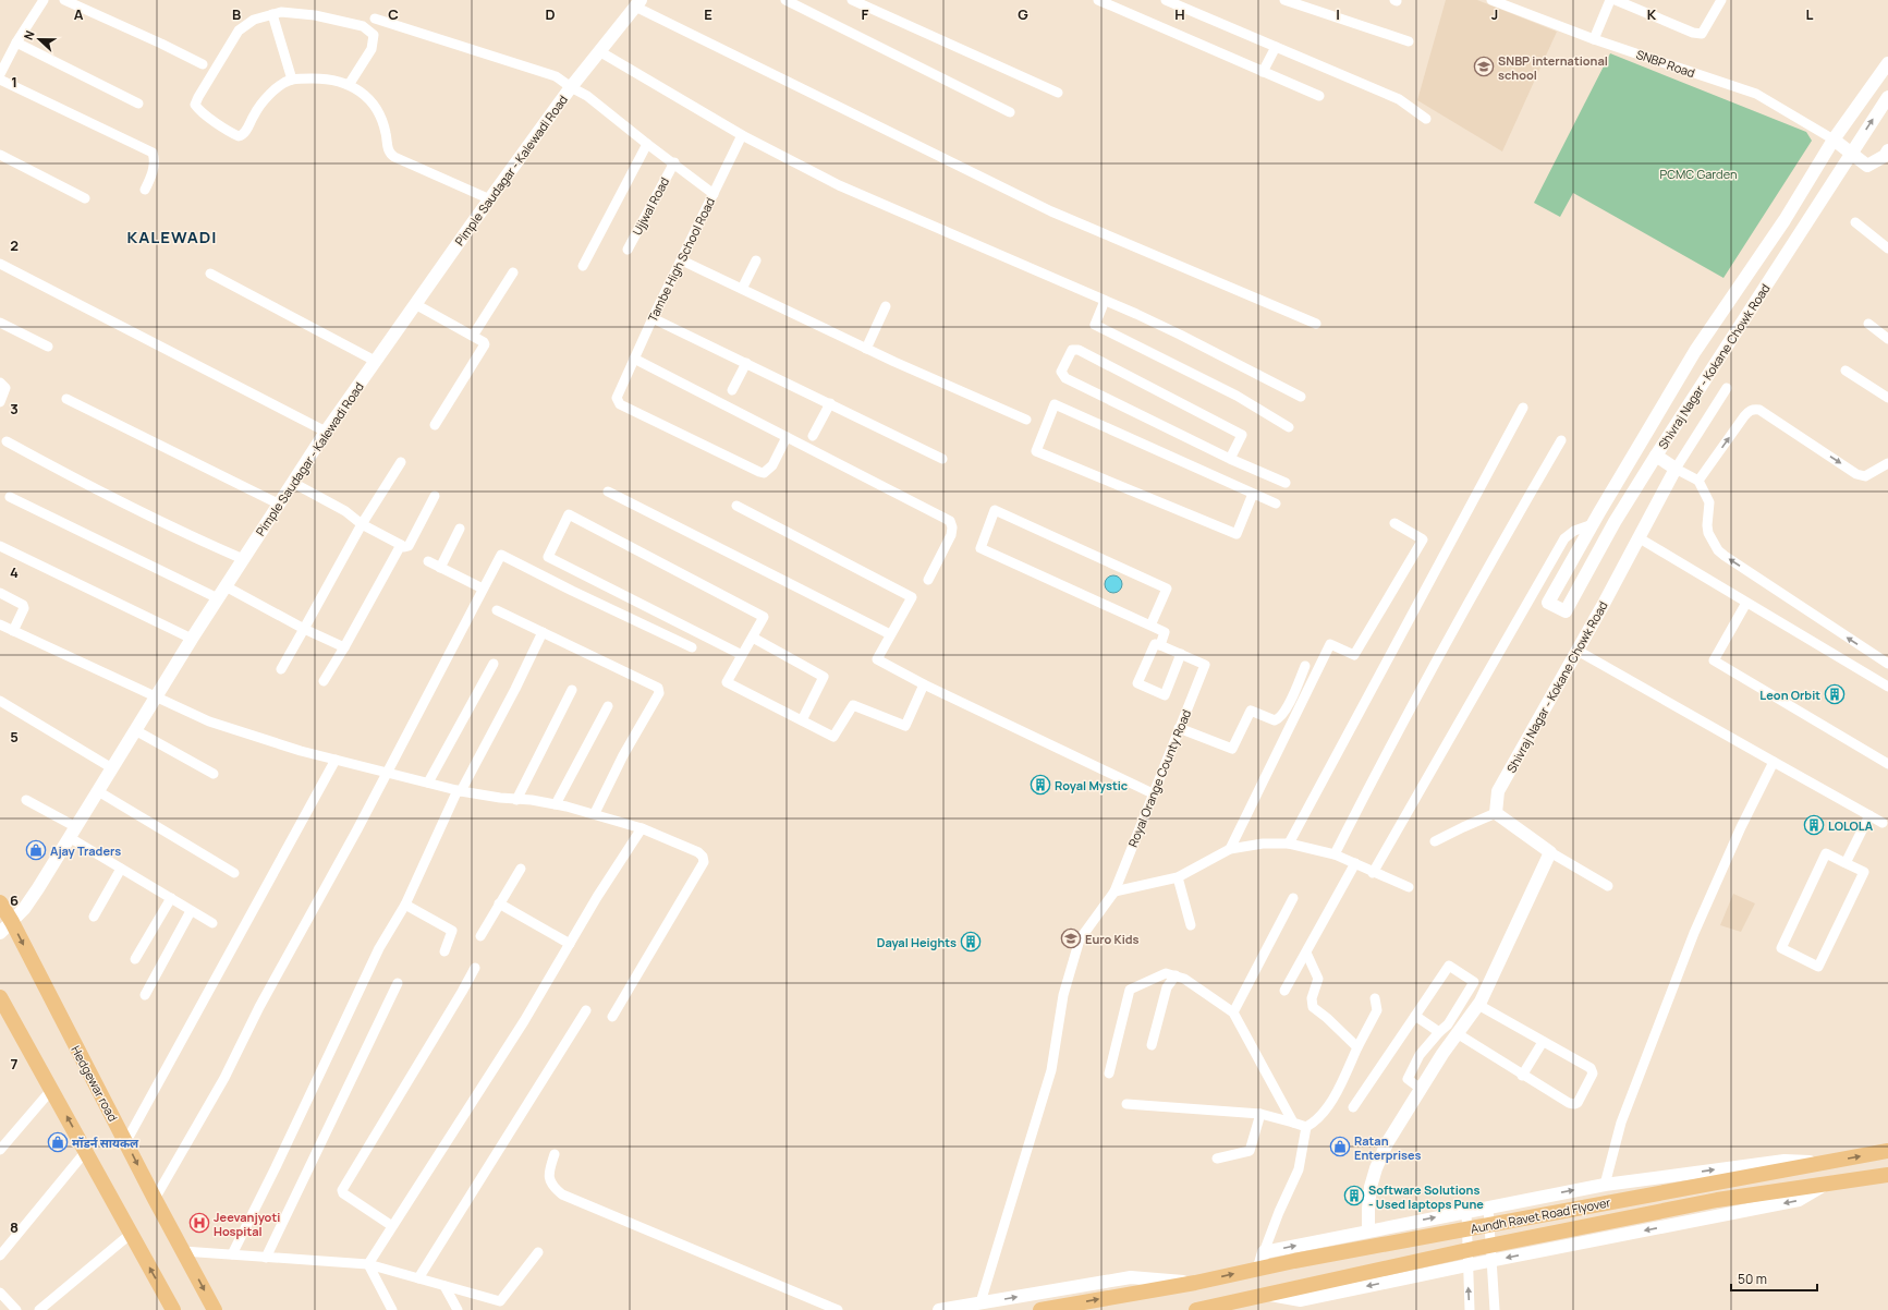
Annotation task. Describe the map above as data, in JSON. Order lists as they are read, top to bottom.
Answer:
{
  "streets": {
    "main road": ["Hedgewar road", "Aundh Ravet Road Flyover"],
    "street": [
      "SNBP Road",
      "Pimple Saudagar - Kalewadi Road",
      "Ujjwal Road",
      "Tambe High School Road",
      "Shivraj Nagar - Kokane Chowk Road",
      "Royal Orange County Road"
    ]
  },
  "crossings": [
    ["SNBP Road", "Shivraj Nagar - Kokane Chowk Road"],
    ["Pimple Saudagar - Kalewadi Road", "Tambe High School Road"],
    ["Pimple Saudagar - Kalewadi Road", "Hedgewar road"],
    ["Ujjwal Road", "Tambe High School Road"]
  ],
  "districts": ["KALEWADI"],
  "parks": ["PCMC Garden"],
  "places": {
    "school or university": ["SNBP international school", "Euro Kids"],
    "building": [
      "Leon Orbit",
      "Royal Mystic",
      "LOLOLA",
      "Dayal Heights",
      "Software Solutions - Used laptops Pune"
    ],
    "shop": ["Ajay Traders", "मॉडर्न सायकल", "Ratan Enterprises"],
    "hospital": ["Jeevanjyoti Hospital"]
  },
  "scale_bar": "50 m",
  "north": "left",
  "grid": {
    "columns": [
      "A",
      "B",
      "C",
      "D",
      "E",
      "F",
      "G",
      "H",
      "I",
      "J",
      "K",
      "L"
    ],
    "rows": [
      "1",
      "2",
      "3",
      "4",
      "5",
      "6",
      "7",
      "8"
    ]
  }
}
